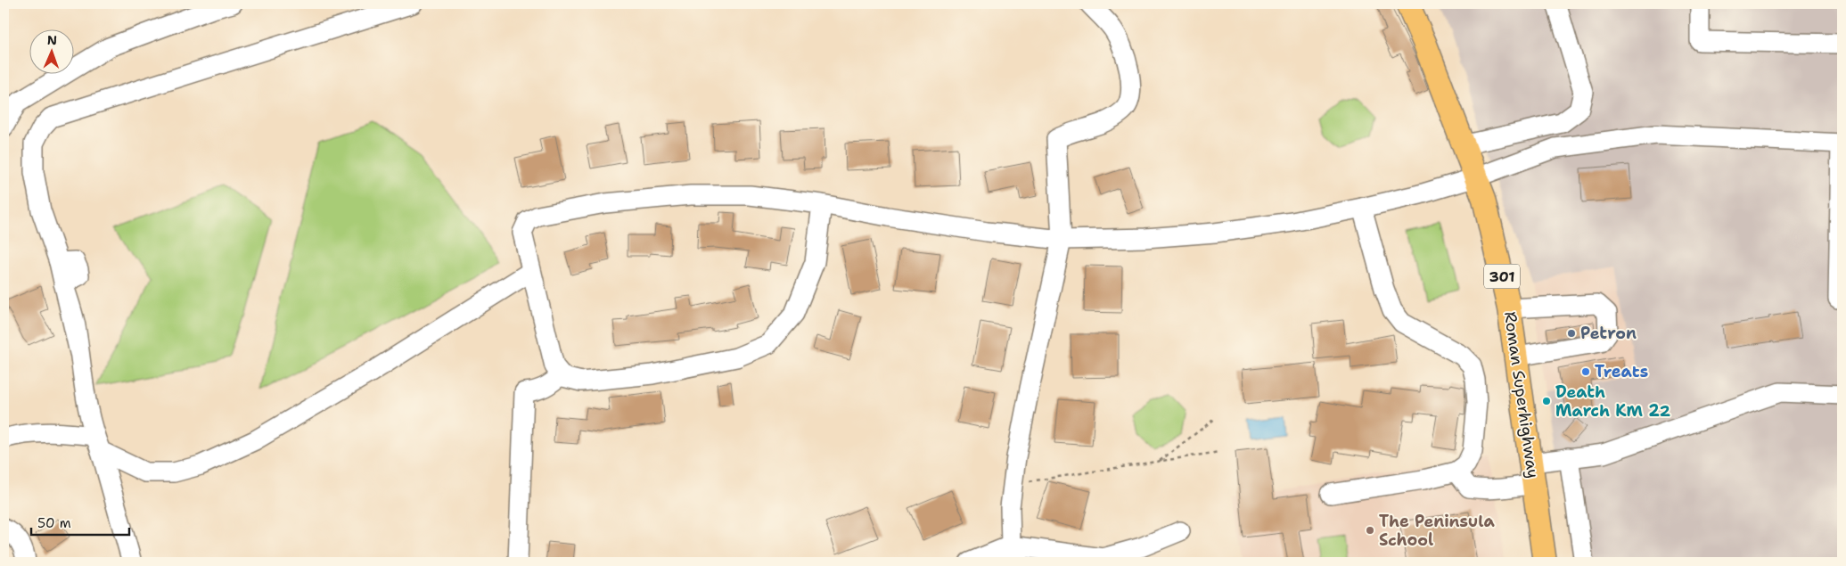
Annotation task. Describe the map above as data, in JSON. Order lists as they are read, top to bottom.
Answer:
{
  "streets": {
    "main road": ["301", "Roman Superhighway"]
  },
  "places": [
    "Petron",
    "Treats",
    "Death March KM 22",
    "The Peninsula School"
  ],
  "scale_bar": "50 m",
  "north": "top"
}
